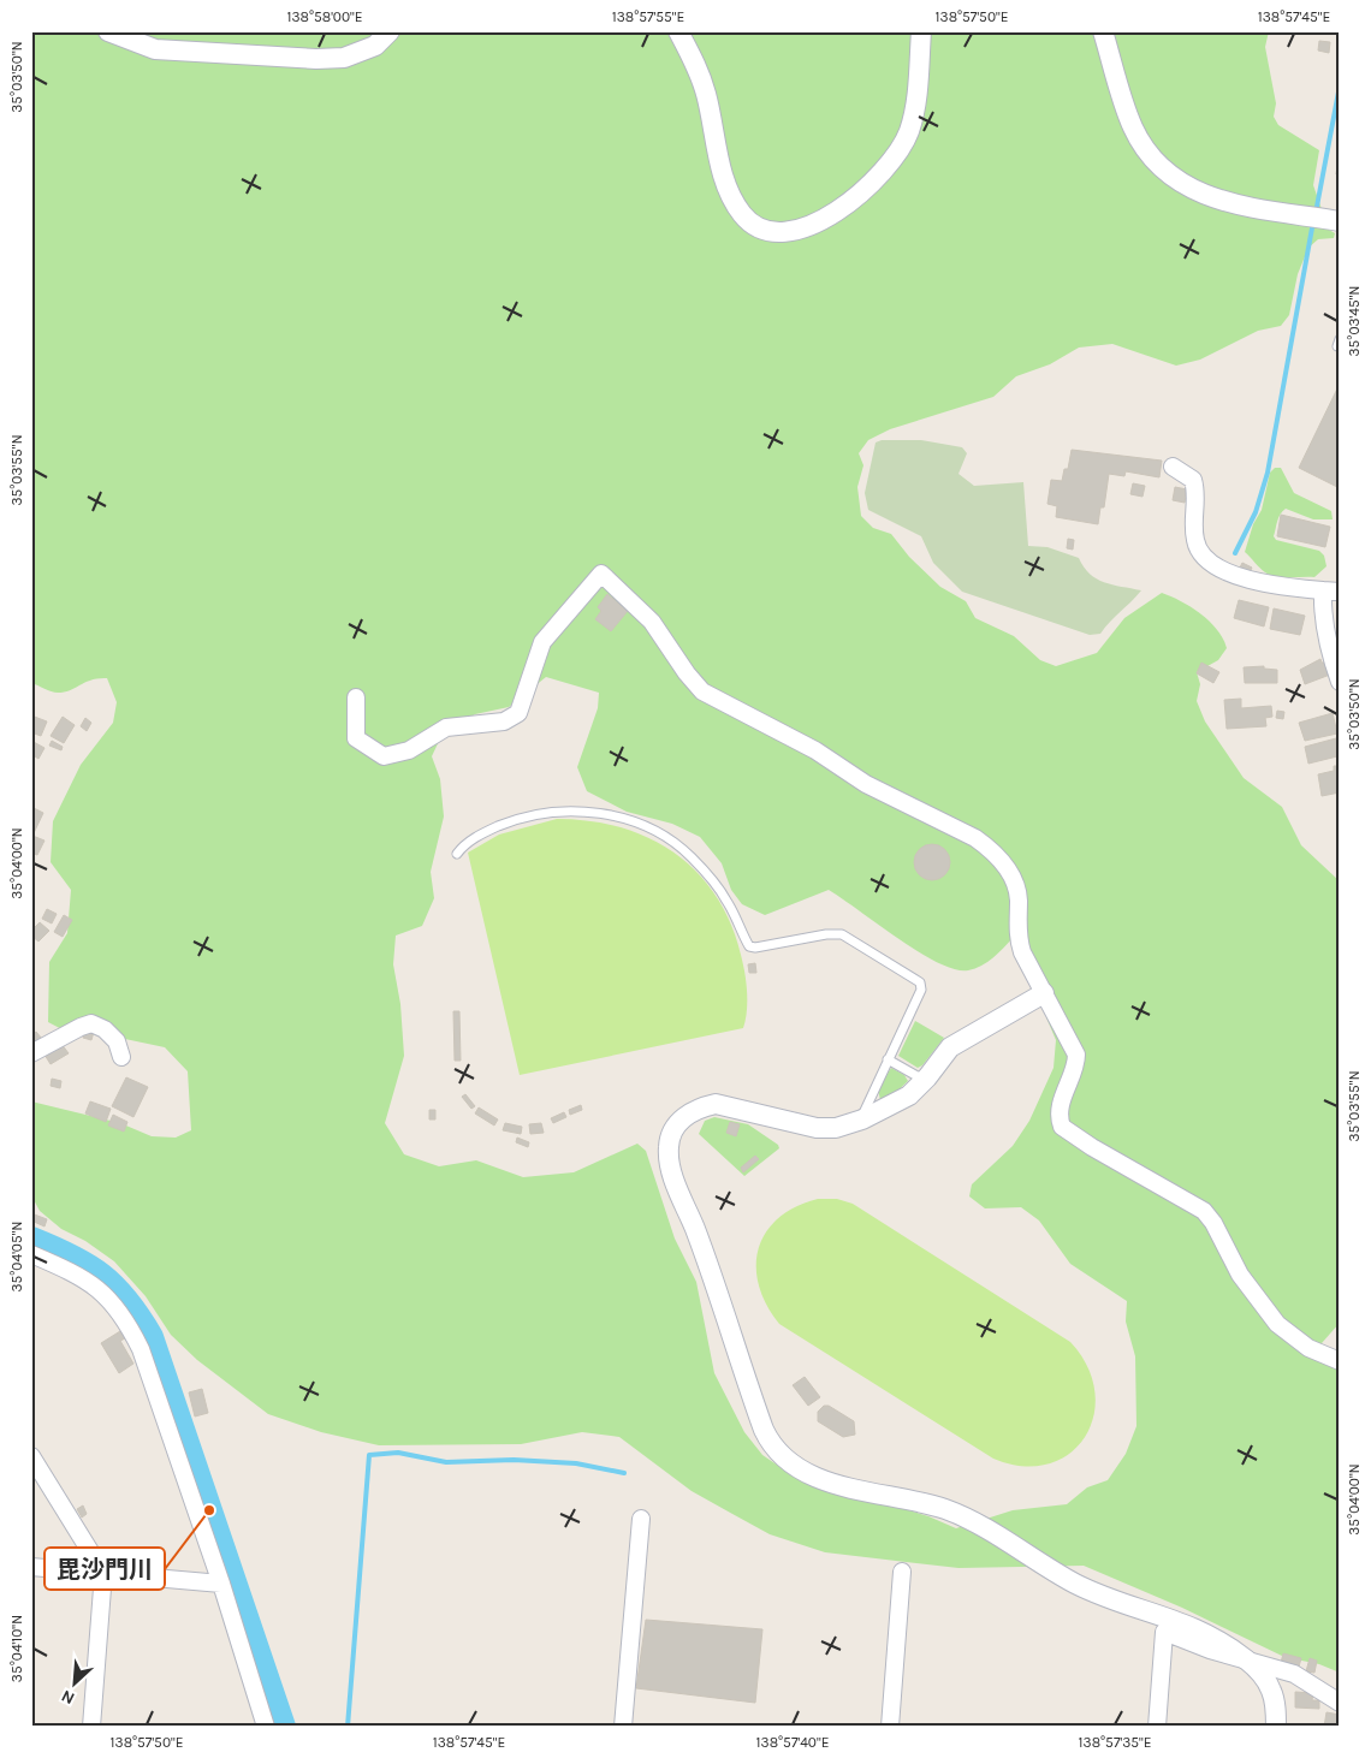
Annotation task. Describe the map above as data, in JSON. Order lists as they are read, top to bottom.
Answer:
{
  "places": ["毘沙門川"],
  "north": "bottom left",
  "coordinates": [
    "138°58'00\"E",
    "138°57'55\"E",
    "138°57'50\"E",
    "138°57'45\"E",
    "35°03'50\"N",
    "35°03'45\"N",
    "35°03'55\"N",
    "35°04'00\"N",
    "35°04'05\"N",
    "35°04'10\"N",
    "138°57'40\"E",
    "138°57'35\"E"
  ]
}
